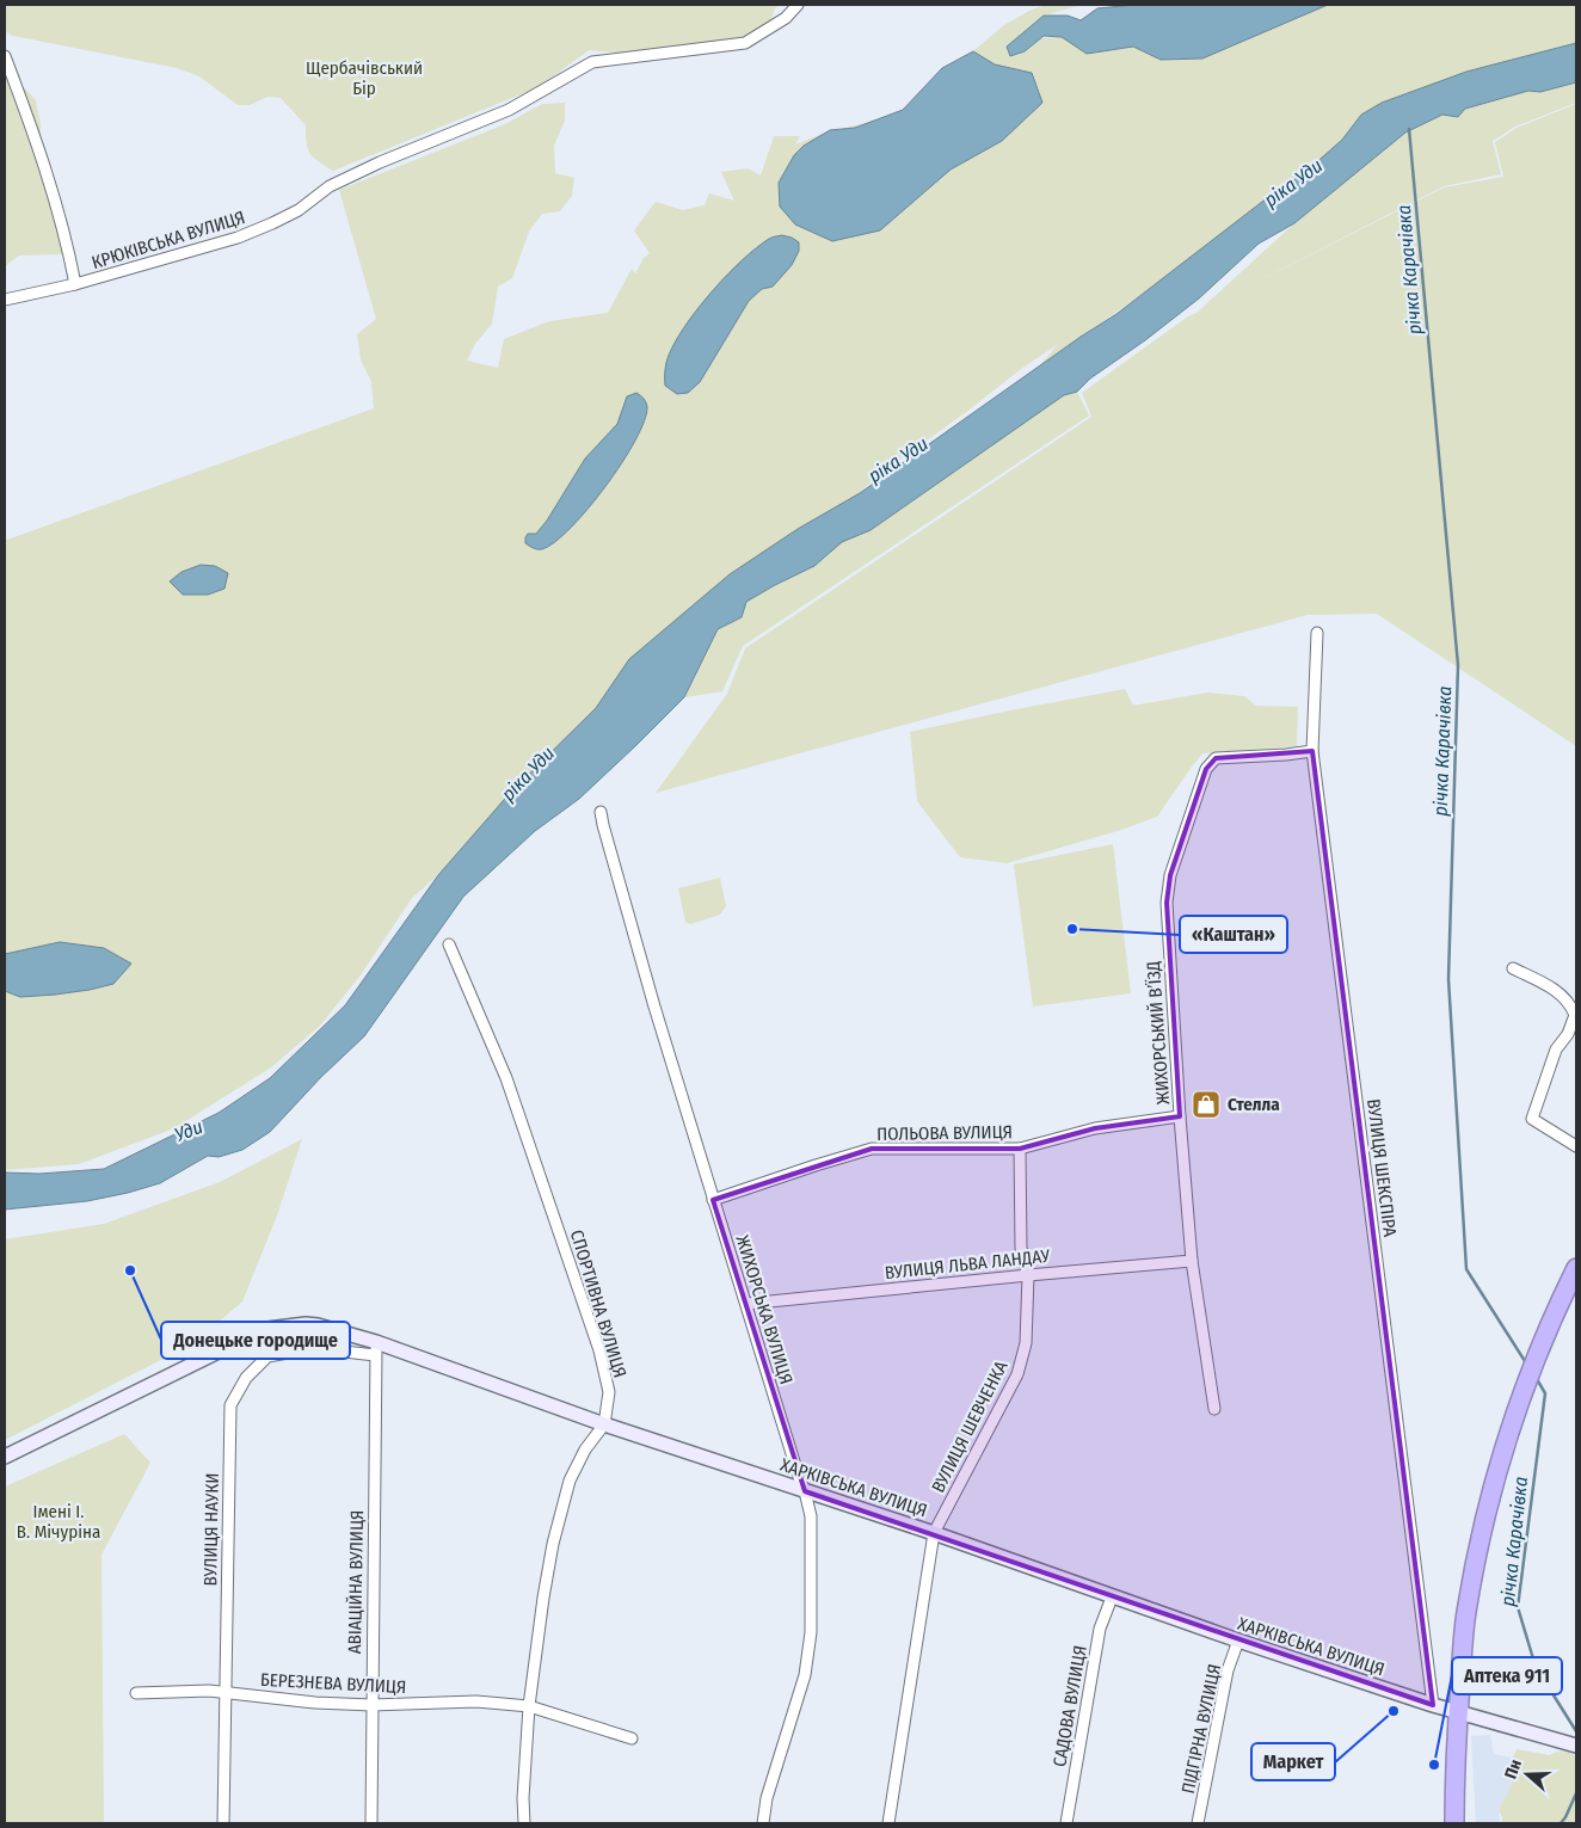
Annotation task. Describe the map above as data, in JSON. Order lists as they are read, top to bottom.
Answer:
{
  "streets": {
    "main road": ["ХАРКІВСЬКА ВУЛИЦЯ"],
    "street": [
      "КРЮКІВСЬКА ВУЛИЦЯ",
      "ЖИХОРСЬКИЙ В’ЇЗД",
      "ПОЛЬОВА ВУЛИЦЯ",
      "ВУЛИЦЯ ШЕКСПІРА",
      "ВУЛИЦЯ ЛЬВА ЛАНДАУ",
      "СПОРТИВНА ВУЛИЦЯ",
      "ЖИХОРСЬКА ВУЛИЦЯ",
      "ВУЛИЦЯ ШЕВЧЕНКА",
      "ВУЛИЦЯ НАУКИ",
      "АВІАЦІЙНА ВУЛИЦЯ",
      "БЕРЕЗНЕВА ВУЛИЦЯ",
      "САДОВА ВУЛИЦЯ",
      "ПІДГІРНА ВУЛИЦЯ"
    ]
  },
  "crossings": [
    ["ЖИХОРСЬКИЙ В’ЇЗД", "ПОЛЬОВА ВУЛИЦЯ"],
    ["ЖИХОРСЬКИЙ В’ЇЗД", "ВУЛИЦЯ ШЕКСПІРА"],
    ["ЖИХОРСЬКИЙ В’ЇЗД", "ВУЛИЦЯ ЛЬВА ЛАНДАУ"],
    ["ПОЛЬОВА ВУЛИЦЯ", "ЖИХОРСЬКА ВУЛИЦЯ"],
    ["ПОЛЬОВА ВУЛИЦЯ", "ВУЛИЦЯ ШЕВЧЕНКА"],
    ["ВУЛИЦЯ ШЕКСПІРА", "ХАРКІВСЬКА ВУЛИЦЯ"],
    ["ВУЛИЦЯ ЛЬВА ЛАНДАУ", "ЖИХОРСЬКА ВУЛИЦЯ"],
    ["ВУЛИЦЯ ЛЬВА ЛАНДАУ", "ВУЛИЦЯ ШЕВЧЕНКА"],
    ["СПОРТИВНА ВУЛИЦЯ", "ХАРКІВСЬКА ВУЛИЦЯ"],
    ["СПОРТИВНА ВУЛИЦЯ", "БЕРЕЗНЕВА ВУЛИЦЯ"],
    ["ЖИХОРСЬКА ВУЛИЦЯ", "ХАРКІВСЬКА ВУЛИЦЯ"],
    ["ВУЛИЦЯ ШЕВЧЕНКА", "ХАРКІВСЬКА ВУЛИЦЯ"],
    ["ХАРКІВСЬКА ВУЛИЦЯ", "АВІАЦІЙНА ВУЛИЦЯ"],
    ["ХАРКІВСЬКА ВУЛИЦЯ", "САДОВА ВУЛИЦЯ"],
    ["ХАРКІВСЬКА ВУЛИЦЯ", "ПІДГІРНА ВУЛИЦЯ"],
    ["ВУЛИЦЯ НАУКИ", "АВІАЦІЙНА ВУЛИЦЯ"],
    ["ВУЛИЦЯ НАУКИ", "БЕРЕЗНЕВА ВУЛИЦЯ"],
    ["АВІАЦІЙНА ВУЛИЦЯ", "БЕРЕЗНЕВА ВУЛИЦЯ"]
  ],
  "water": ["ріка Уди", "річка Карачівка", "Уди"],
  "parks": ["Щербачівський Бір", "Імені І. В. Мічуріна"],
  "places": {
    "other": [
      "«Каштан»",
      "Донецьке городище",
      "Маркет",
      "Аптека 911"
    ],
    "shop": ["Стелла"]
  },
  "north": "left"
}
